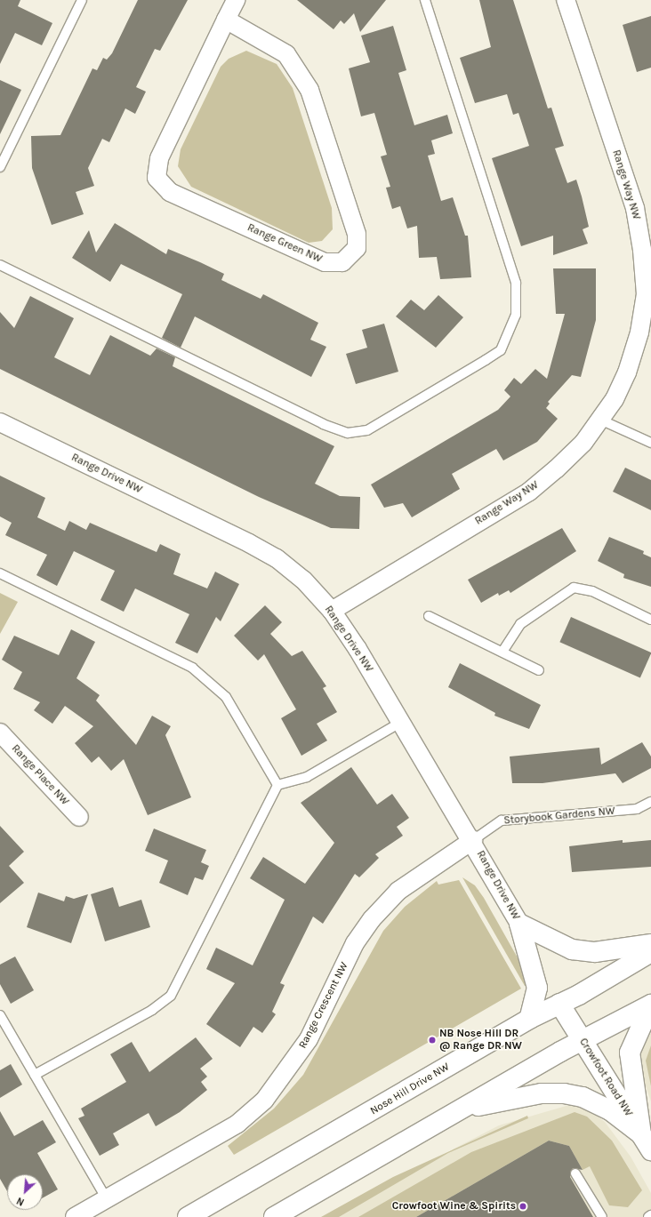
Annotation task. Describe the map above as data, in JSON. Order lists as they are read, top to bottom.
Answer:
{
  "streets": {
    "main road": ["Crowfoot Road NW", "Nose Hill Drive NW"],
    "street": [
      "Range Way NW",
      "Range Green NW",
      "Range Drive NW",
      "Range Place NW",
      "Range Crescent NW"
    ],
    "lane": ["Storybook Gardens NW"]
  },
  "crossings": [
    ["Range Way NW", "Range Drive NW"],
    ["Range Drive NW", "Storybook Gardens NW"],
    ["Range Drive NW", "Range Crescent NW"],
    ["Storybook Gardens NW", "Range Crescent NW"],
    ["Crowfoot Road NW", "Nose Hill Drive NW"]
  ],
  "places": ["NB Nose Hill DR @ Range DR NW", "Crowfoot Wine & Spirits"],
  "north": "bottom left"
}
